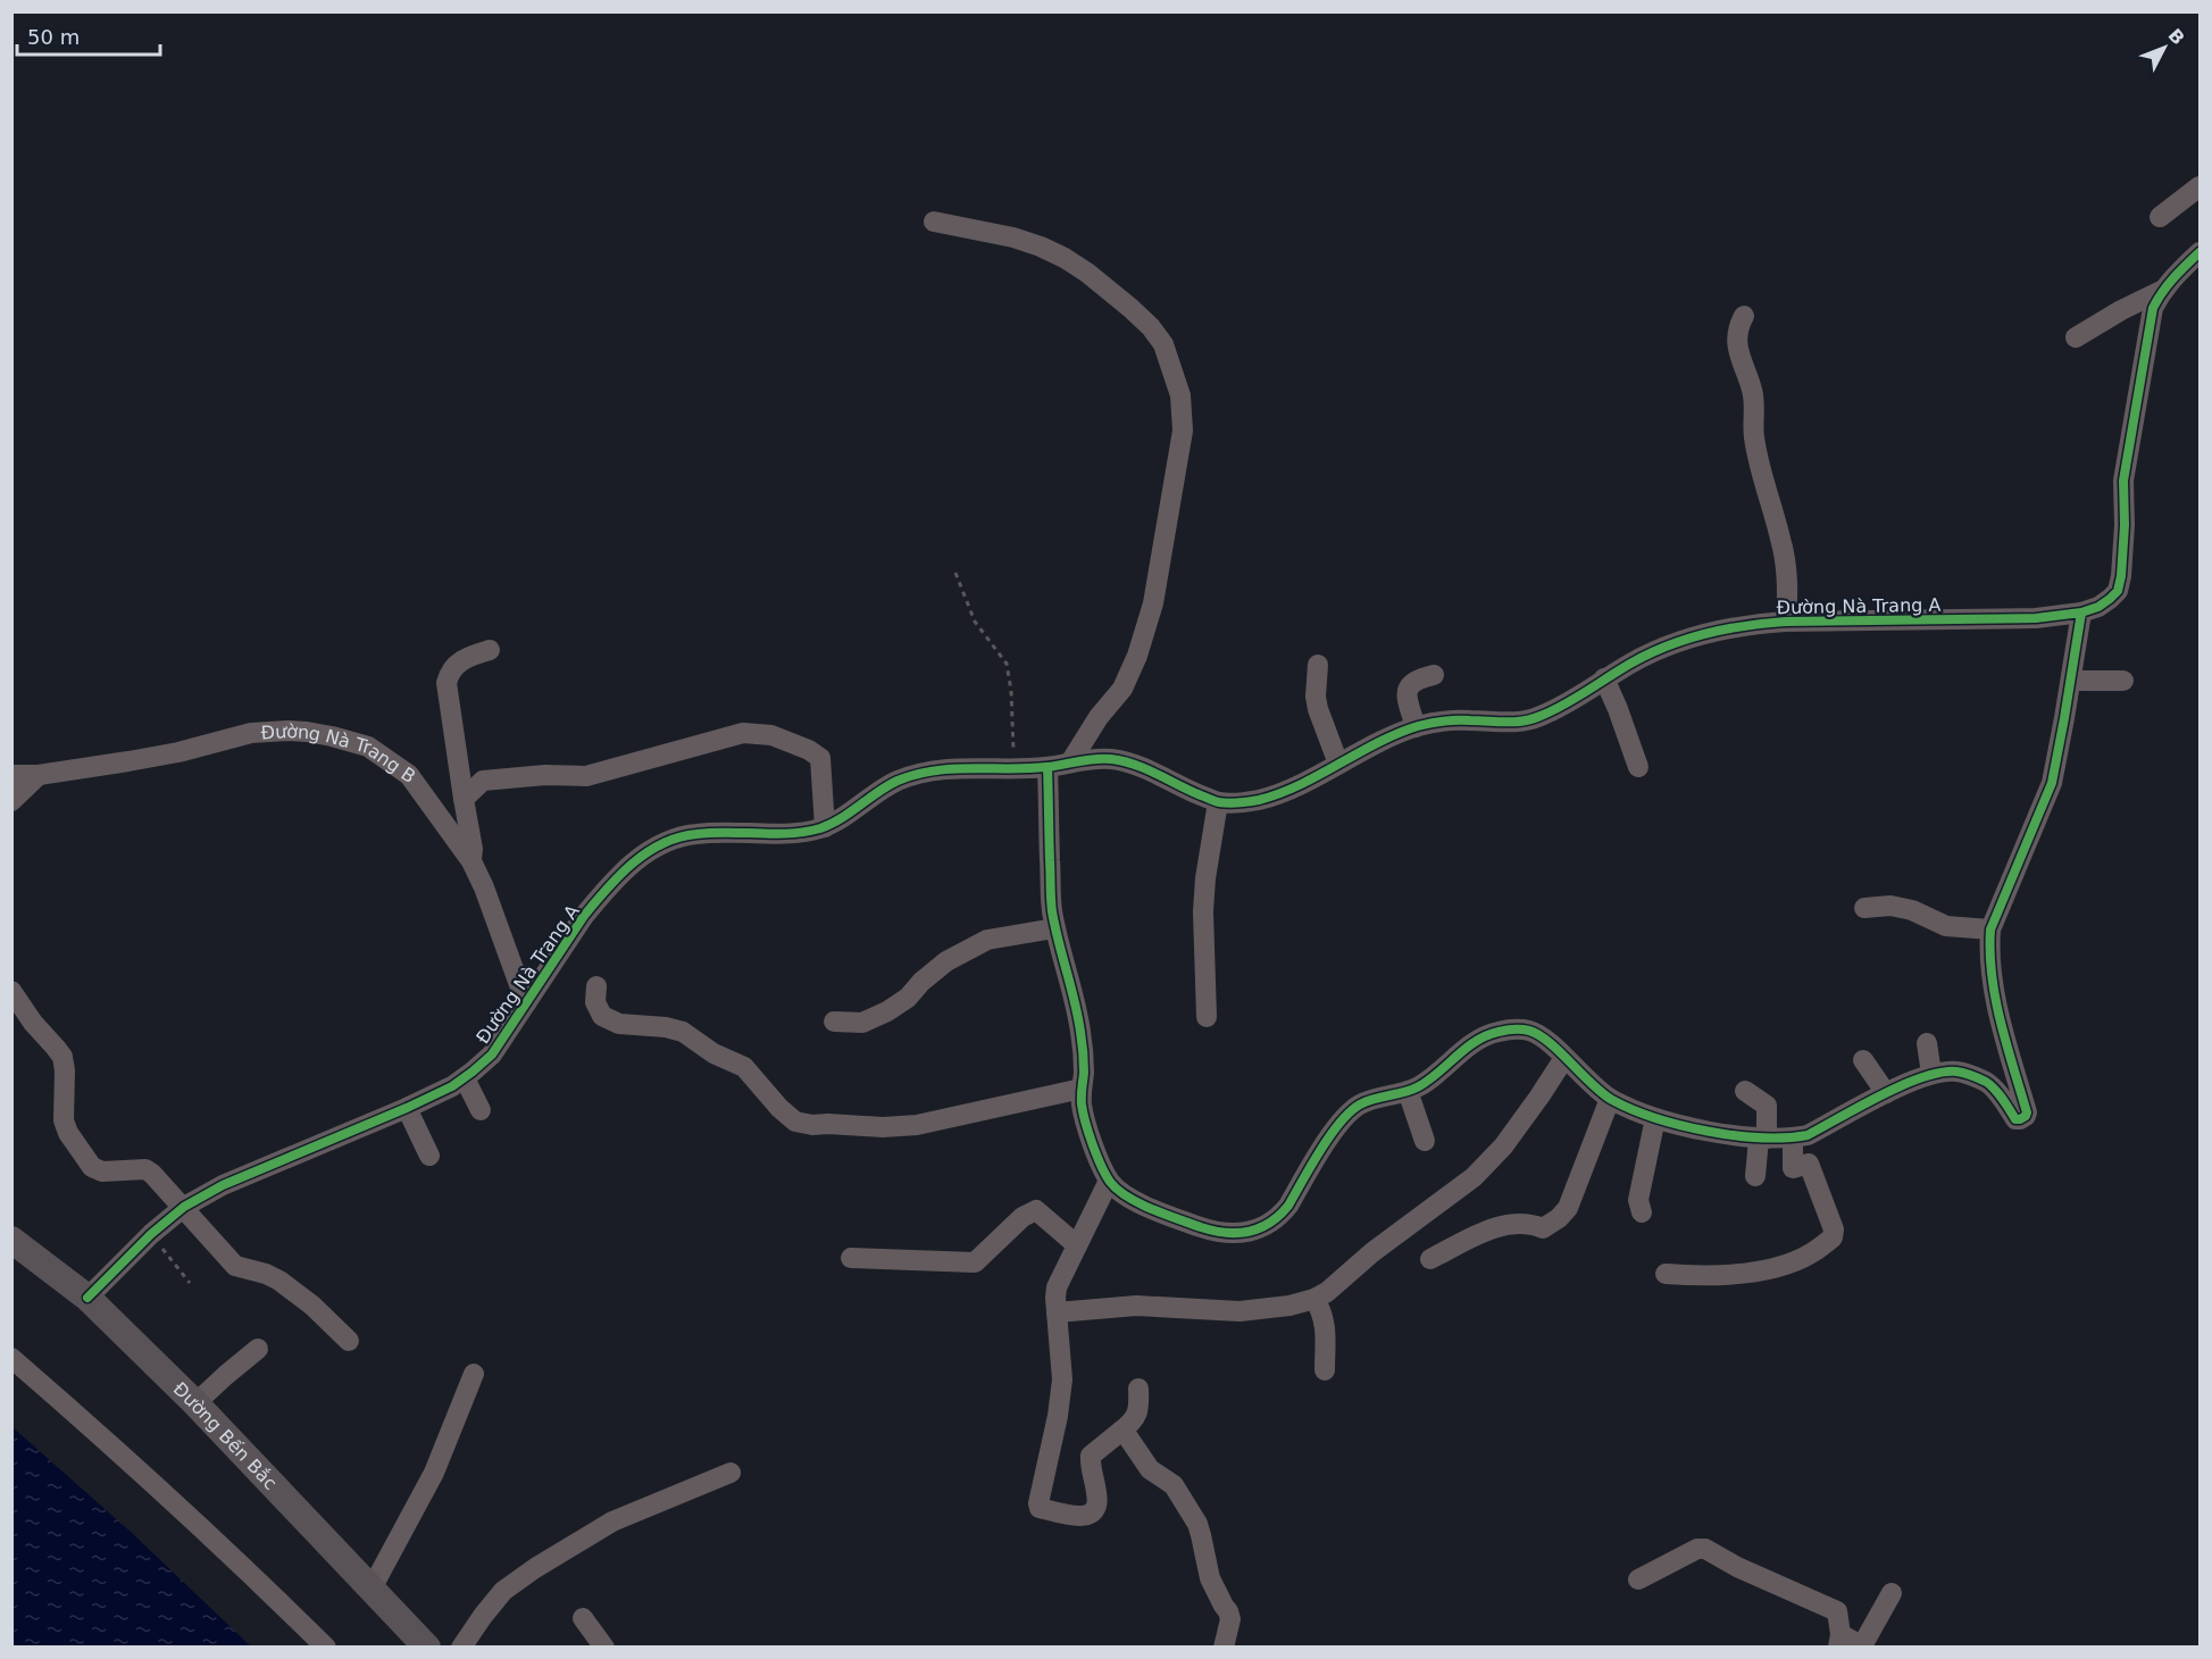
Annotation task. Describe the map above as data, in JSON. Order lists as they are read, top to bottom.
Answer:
{
  "streets": {
    "main road": ["Đường Bến Bắc"],
    "street": ["Đường Nà Trang A", "Đường Nà Trang B"]
  },
  "crossings": [
    ["Đường Nà Trang A", "Đường Nà Trang B"],
    ["Đường Nà Trang A", "Đường Bến Bắc"]
  ],
  "scale_bar": "50 m",
  "north": "top right"
}
